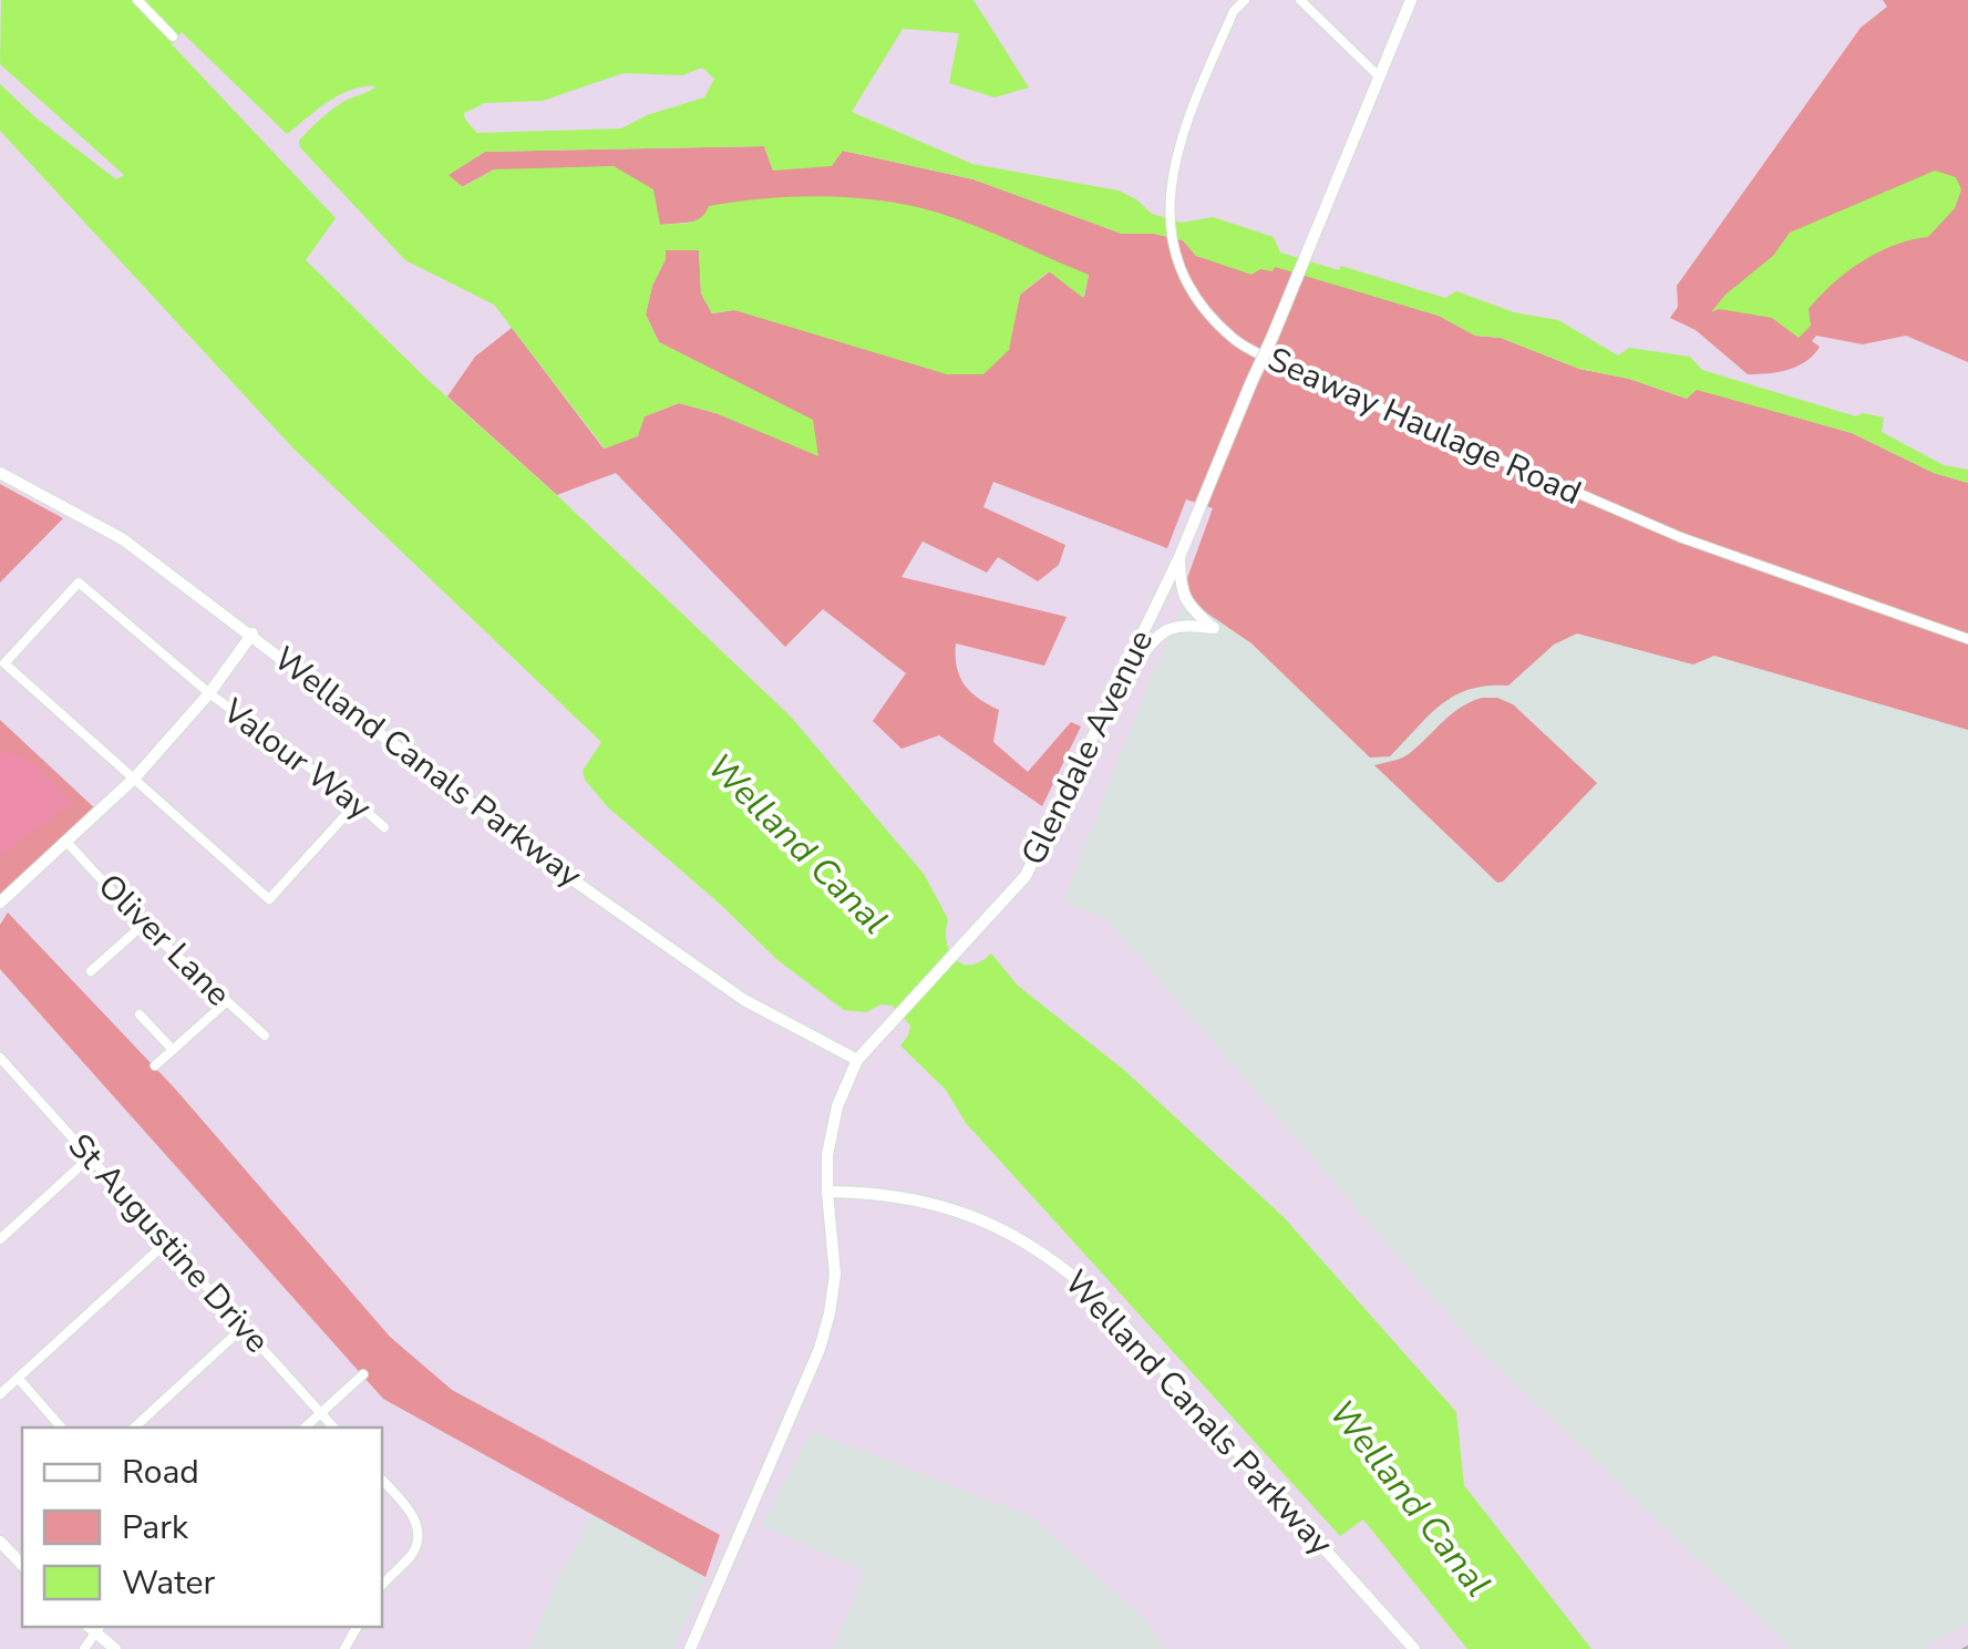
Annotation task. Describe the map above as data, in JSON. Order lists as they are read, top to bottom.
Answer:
{
  "streets": {
    "main road": ["Glendale Avenue", "Welland Canals Parkway"],
    "street": [
      "Seaway Haulage Road",
      "Valour Way",
      "Oliver Lane",
      "St Augustine Drive"
    ]
  },
  "crossings": [
    ["Glendale Avenue", "Welland Canals Parkway"]
  ],
  "water": ["Welland Canal"],
  "legend": ["Road", "Park", "Water"]
}
